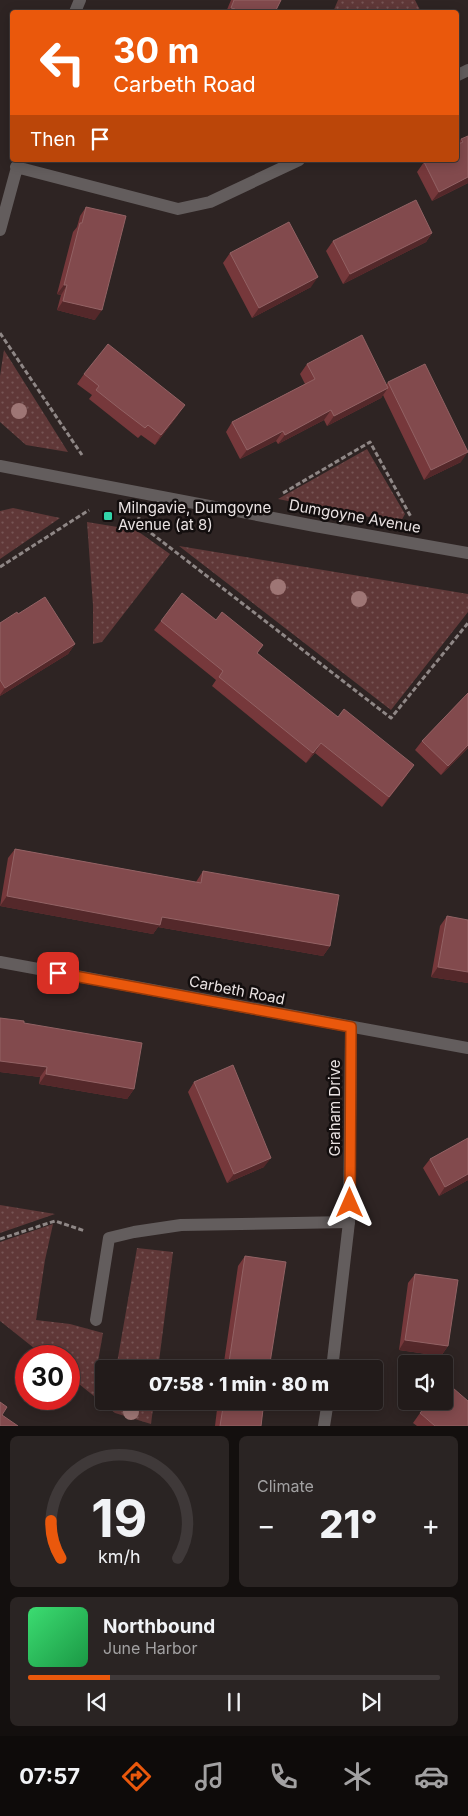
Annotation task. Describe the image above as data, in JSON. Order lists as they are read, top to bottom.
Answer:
{
  "streets": {
    "street": ["Dumgoyne Avenue", "Carbeth Road", "Graham Drive"]
  },
  "crossings": [
    ["Carbeth Road", "Graham Drive"]
  ],
  "places": {
    "transit": ["Milngavie, Dumgoyne Avenue (at 8)"]
  },
  "page": {
    "turn": ["30 m", "Carbeth Road"],
    "then": "Then",
    "limit": "30",
    "trip": "07:58 · 1 min · 80 m",
    "tile": "Climate",
    "heat": ["−", "21°", "+"],
    "song": ["Northbound", "June Harbor"],
    "tabs": "07:57",
    "gauge": ["19", "km/h"]
  }
}
